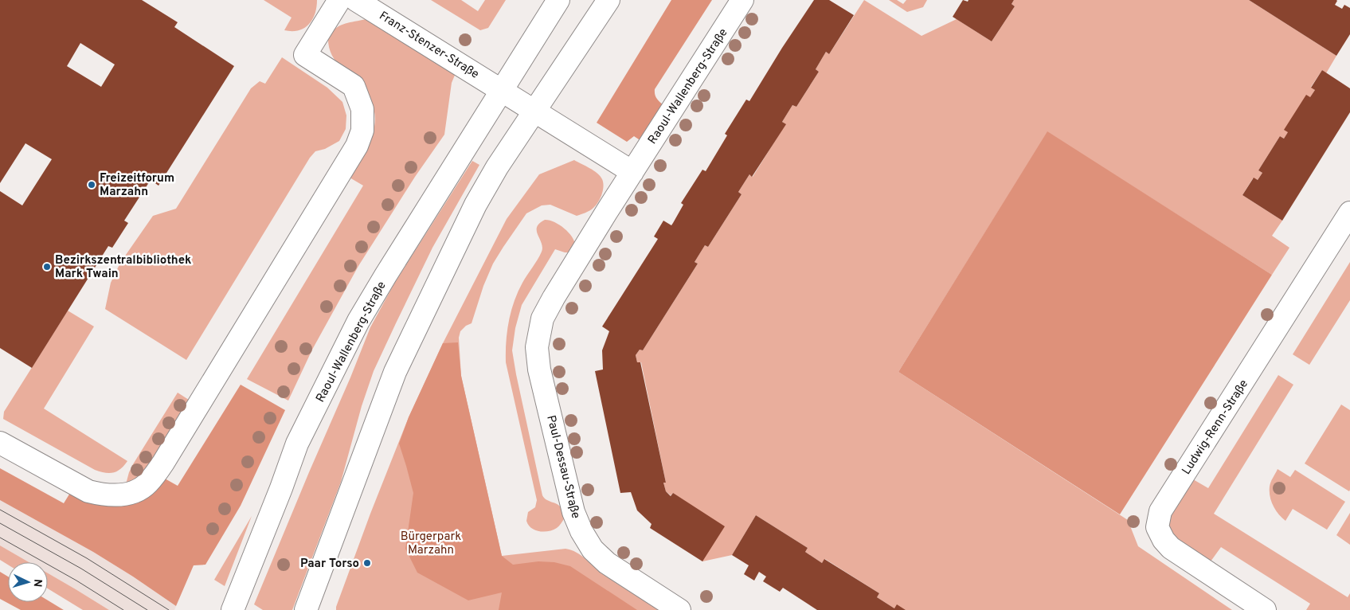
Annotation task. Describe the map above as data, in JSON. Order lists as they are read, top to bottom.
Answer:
{
  "streets": {
    "street": [
      "Franz-Stenzer-Straße",
      "Raoul-Wallenberg-Straße",
      "Ludwig-Renn-Straße",
      "Paul-Dessau-Straße"
    ]
  },
  "crossings": [
    ["Franz-Stenzer-Straße", "Raoul-Wallenberg-Straße"],
    ["Raoul-Wallenberg-Straße", "Paul-Dessau-Straße"]
  ],
  "parks": ["Bürgerpark Marzahn"],
  "places": ["Freizeitforum Marzahn", "Bezirkszentralbibliothek Mark Twain", "Paar Torso"],
  "north": "right"
}
